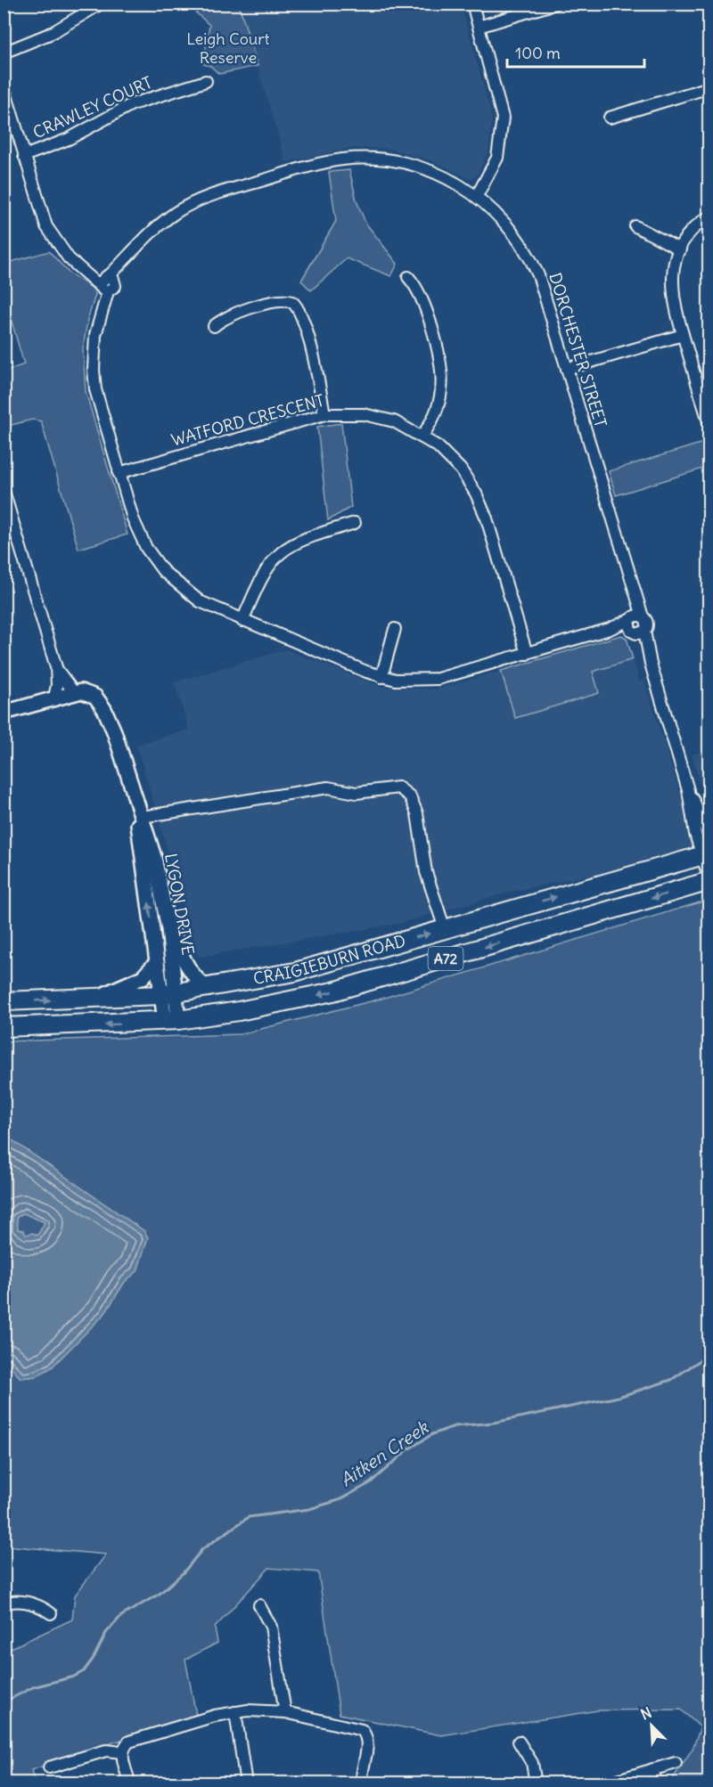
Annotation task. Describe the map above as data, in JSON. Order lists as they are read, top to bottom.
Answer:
{
  "streets": {
    "main road": ["A72", "CRAIGIEBURN ROAD"],
    "street": [
      "CRAWLEY COURT",
      "DORCHESTER STREET",
      "WATFORD CRESCENT",
      "LYGON DRIVE"
    ]
  },
  "crossings": [
    ["DORCHESTER STREET", "WATFORD CRESCENT"],
    ["DORCHESTER STREET", "CRAIGIEBURN ROAD"],
    ["LYGON DRIVE", "CRAIGIEBURN ROAD"]
  ],
  "water": ["Aitken Creek"],
  "parks": ["Leigh Court Reserve"],
  "scale_bar": "100 m",
  "north": "top left"
}
